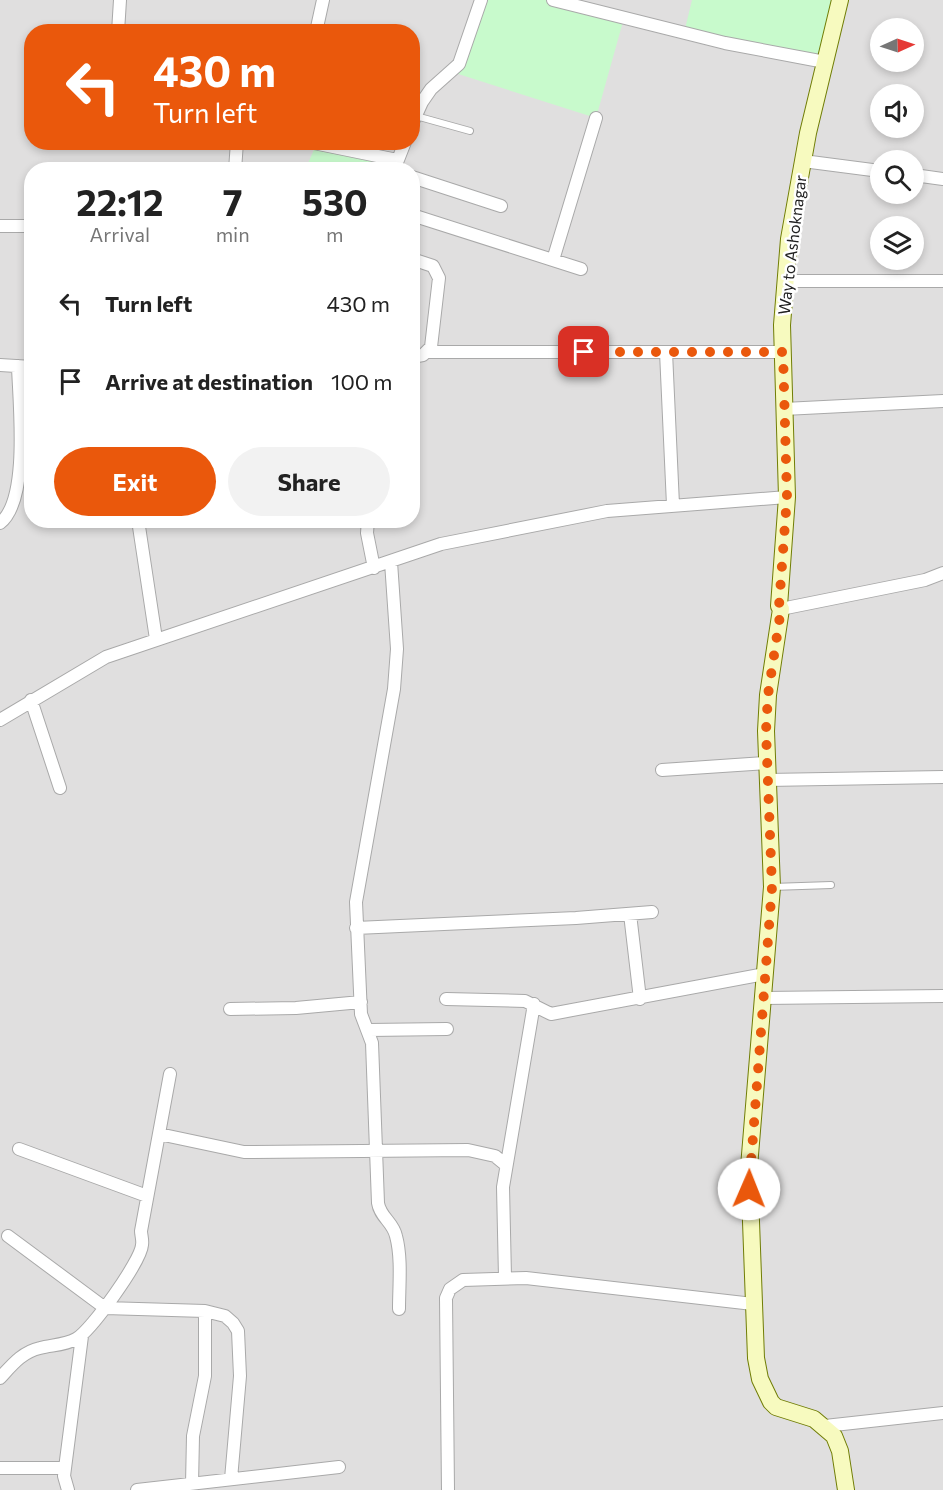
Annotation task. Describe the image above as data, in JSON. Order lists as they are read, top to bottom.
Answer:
{
  "streets": {
    "street": ["Way to Ashoknagar"]
  },
  "north": "right",
  "page": {
    "turn": ["430 m", "Turn left"],
    "eta": [
      "22:12",
      "Arrival",
      "7",
      "min",
      "530",
      "m"
    ],
    "list": [
      {
        "name": "Turn left",
        "value": "430 m"
      },
      {
        "name": "Arrive at destination",
        "value": "100 m"
      }
    ],
    "buttons": ["Exit", "Share"]
  }
}
